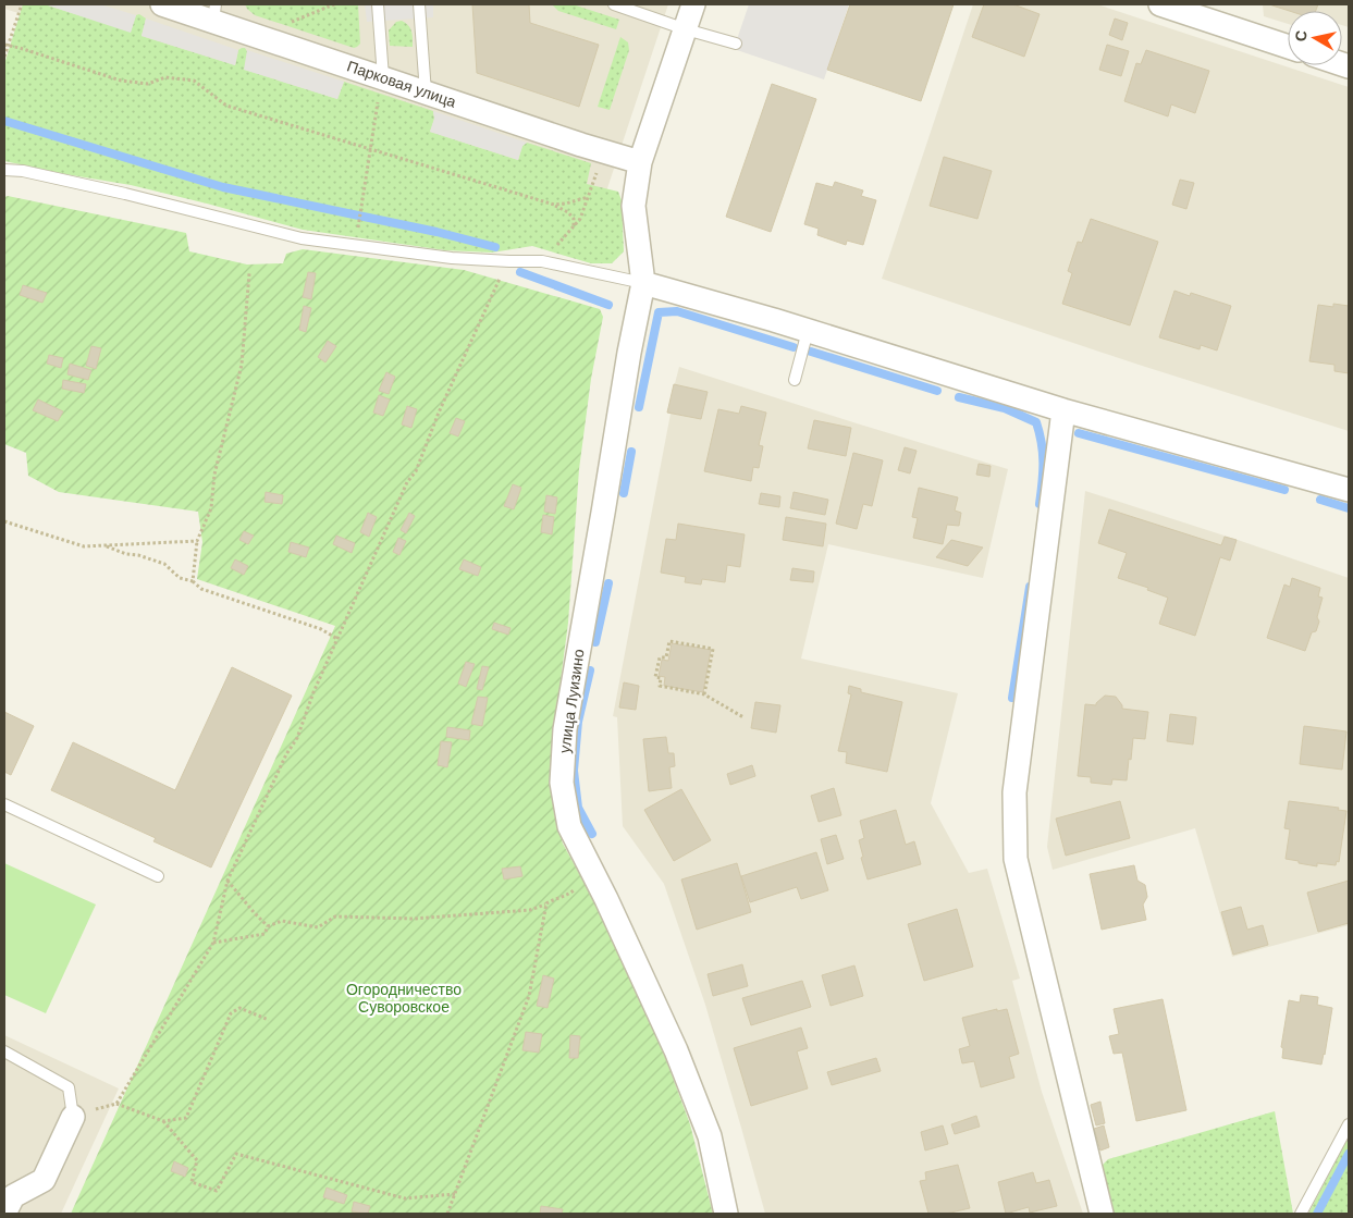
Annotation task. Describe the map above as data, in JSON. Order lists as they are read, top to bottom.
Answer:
{
  "streets": {
    "street": ["Парковая улица", "улица Луизино"]
  },
  "crossings": [
    ["Парковая улица", "улица Луизино"]
  ],
  "parks": ["Огородничество Суворовское"],
  "north": "left"
}
